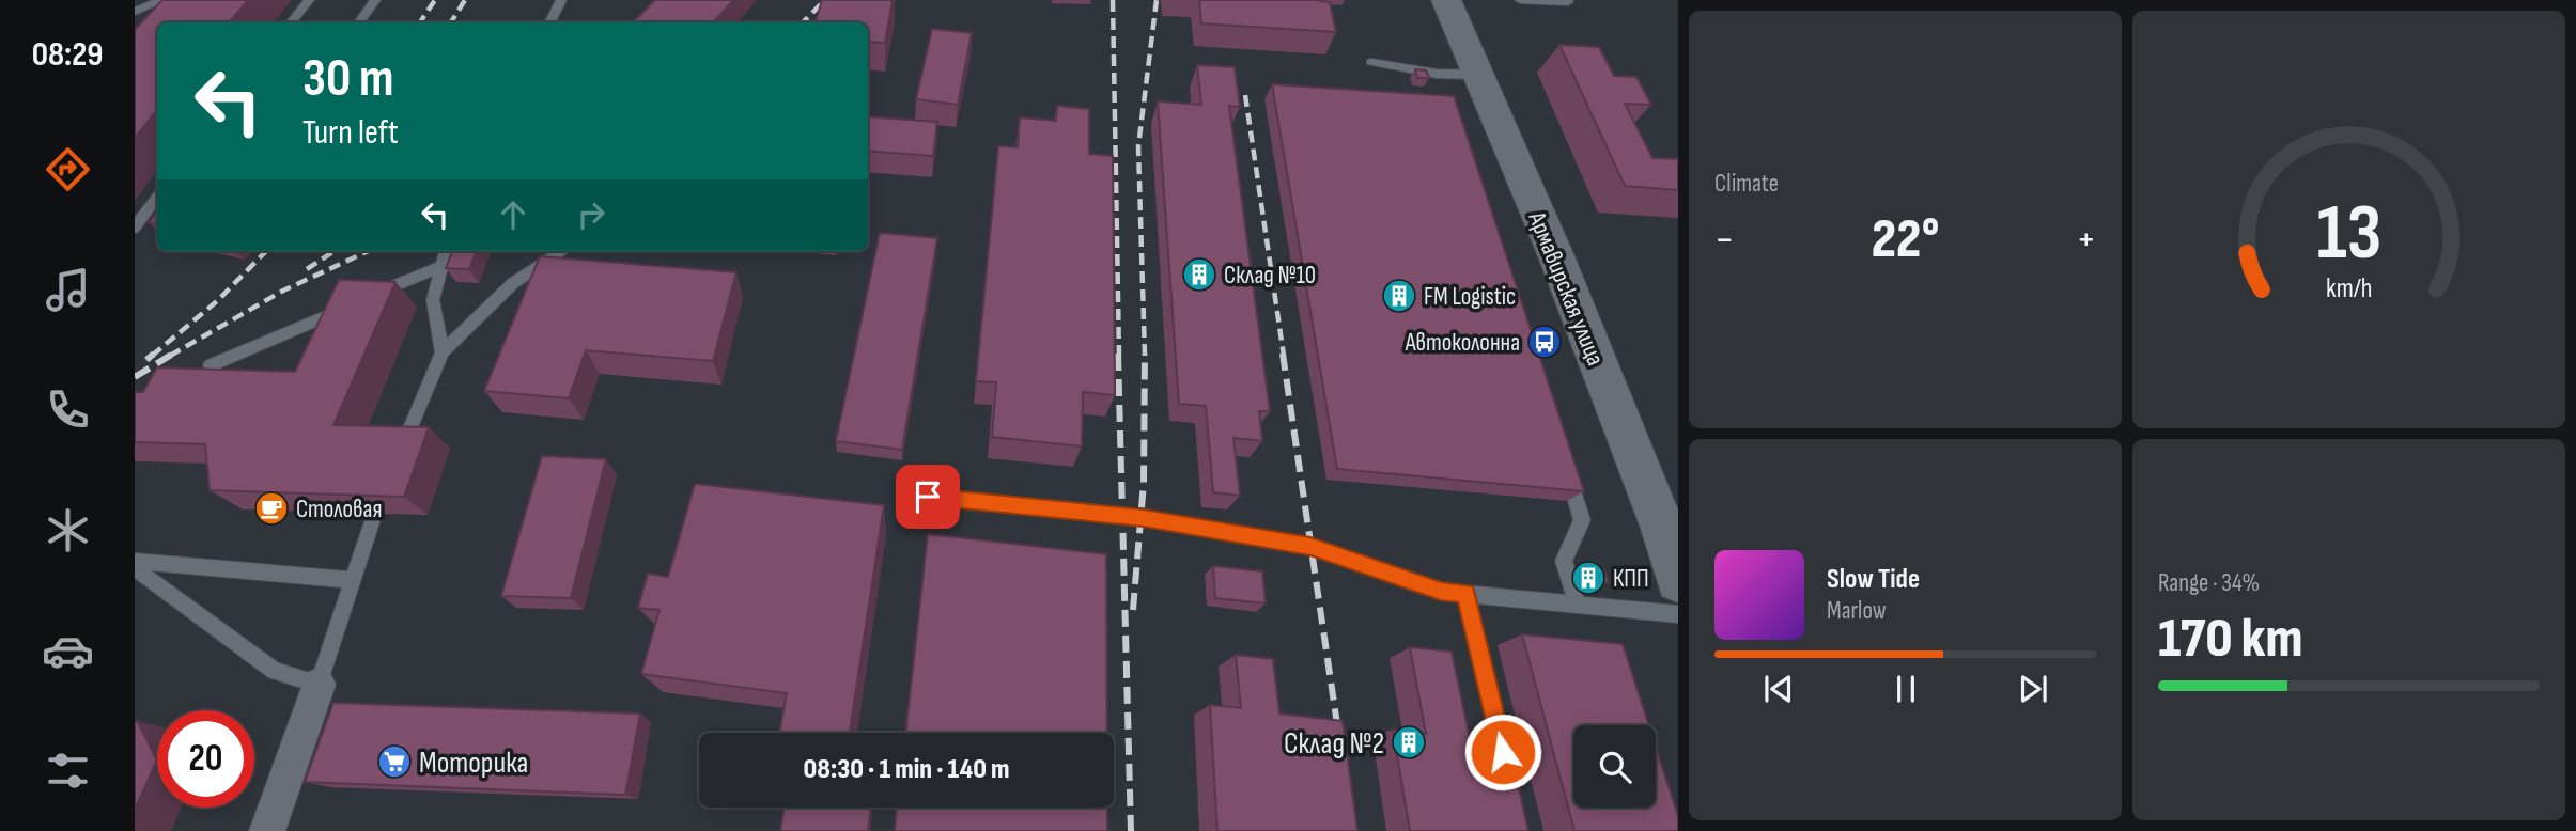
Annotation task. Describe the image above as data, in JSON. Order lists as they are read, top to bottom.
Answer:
{
  "streets": {
    "main road": ["Армавирская улица"]
  },
  "places": {
    "building": [
      "Склад №10",
      "FM Logistic",
      "КПП",
      "Склад №2"
    ],
    "bus stop": ["Автоколонна"],
    "cafe": ["Столовая"],
    "supermarket": ["Моторика"]
  },
  "page": {
    "tabs": "08:29",
    "tile": [
      "Climate",
      ["Range · 34%", "170 km"]
    ],
    "turn": ["30 m", "Turn left"],
    "heat": ["−", "22°", "+"],
    "song": ["Slow Tide", "Marlow"],
    "limit": "20",
    "trip": "08:30 · 1 min · 140 m",
    "gauge": ["13", "km/h"]
  }
}
